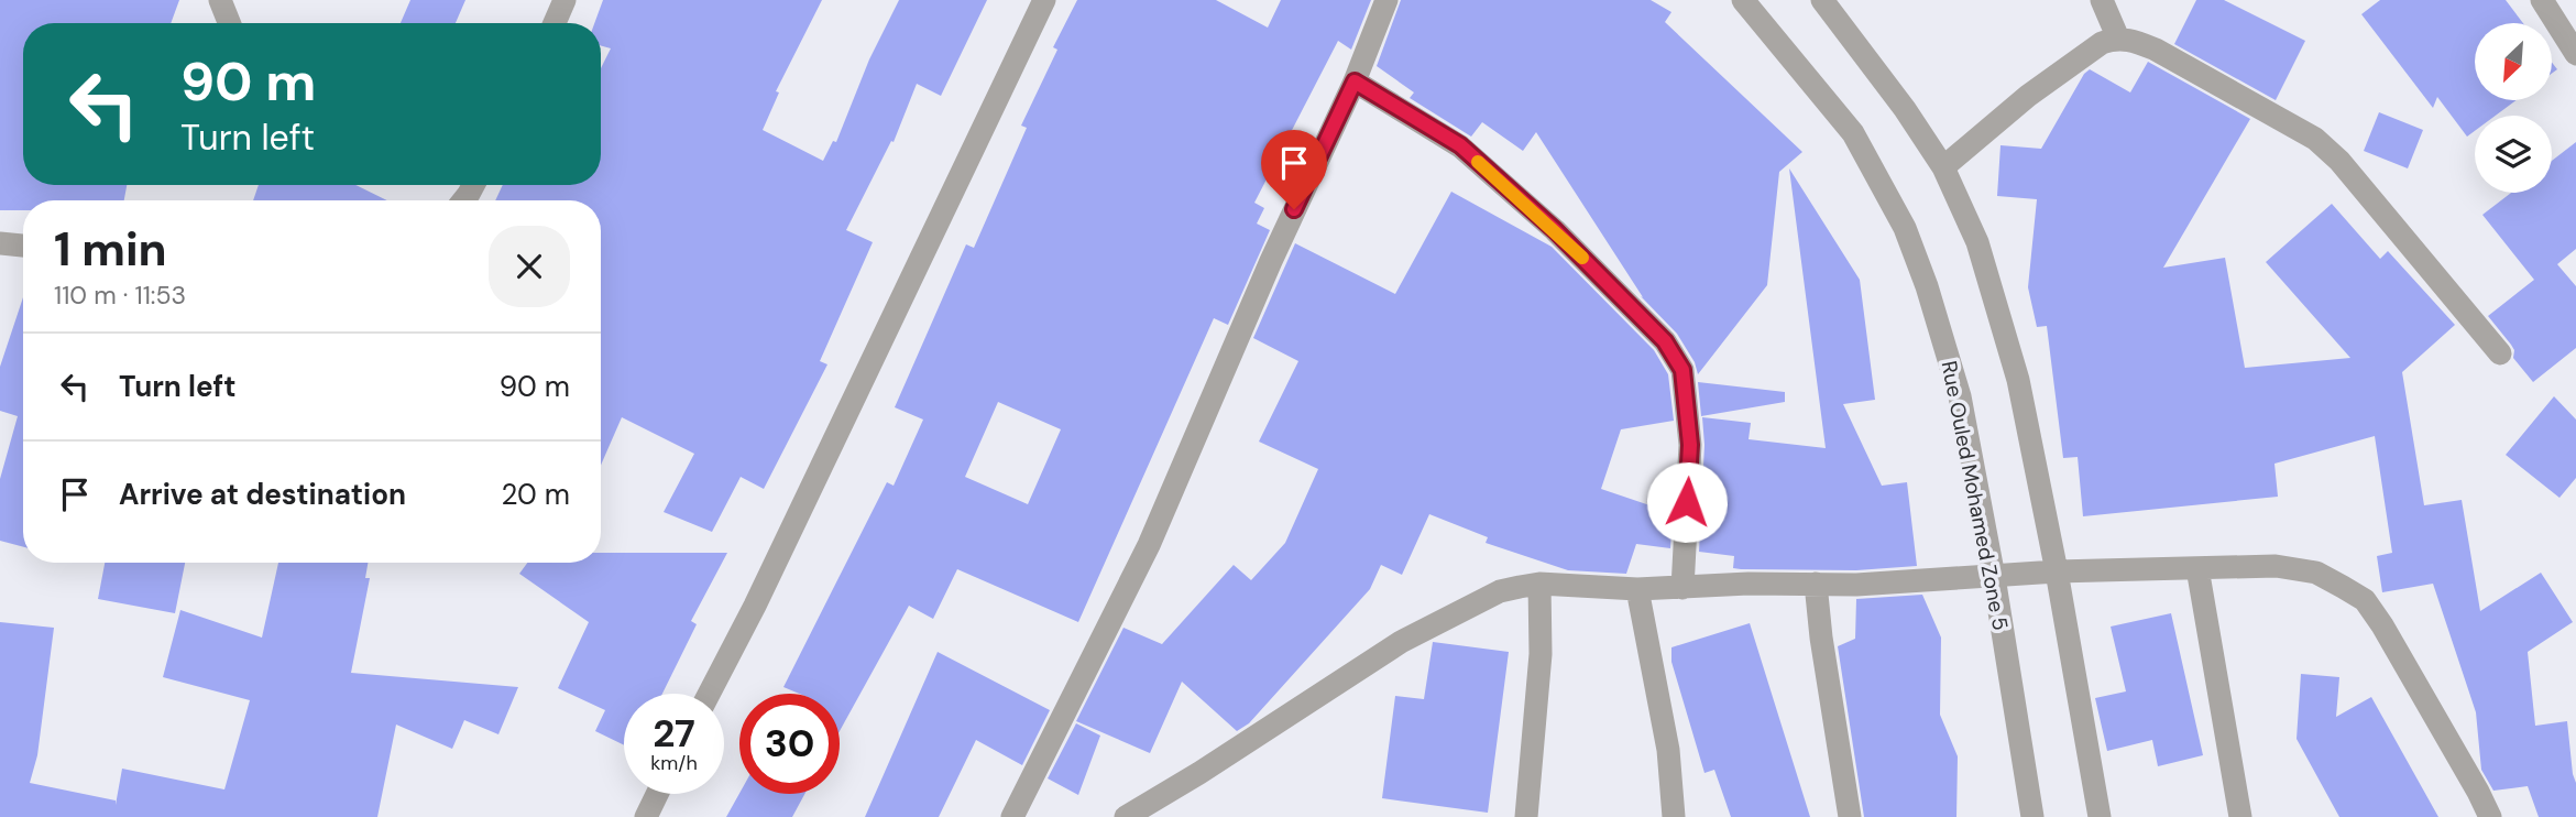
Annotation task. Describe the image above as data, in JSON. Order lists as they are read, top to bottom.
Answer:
{
  "streets": {
    "street": ["Rue Ouled Mohamed Zone 5"]
  },
  "north": "bottom left",
  "page": {
    "turn": ["90 m", "Turn left"],
    "heading": ["1 min", "110 m · 11:53"],
    "list": [
      {
        "name": "Turn left",
        "value": "90 m"
      },
      {
        "name": "Arrive at destination",
        "value": "20 m"
      }
    ],
    "speed": "27 km/h",
    "limit": "30"
  }
}
